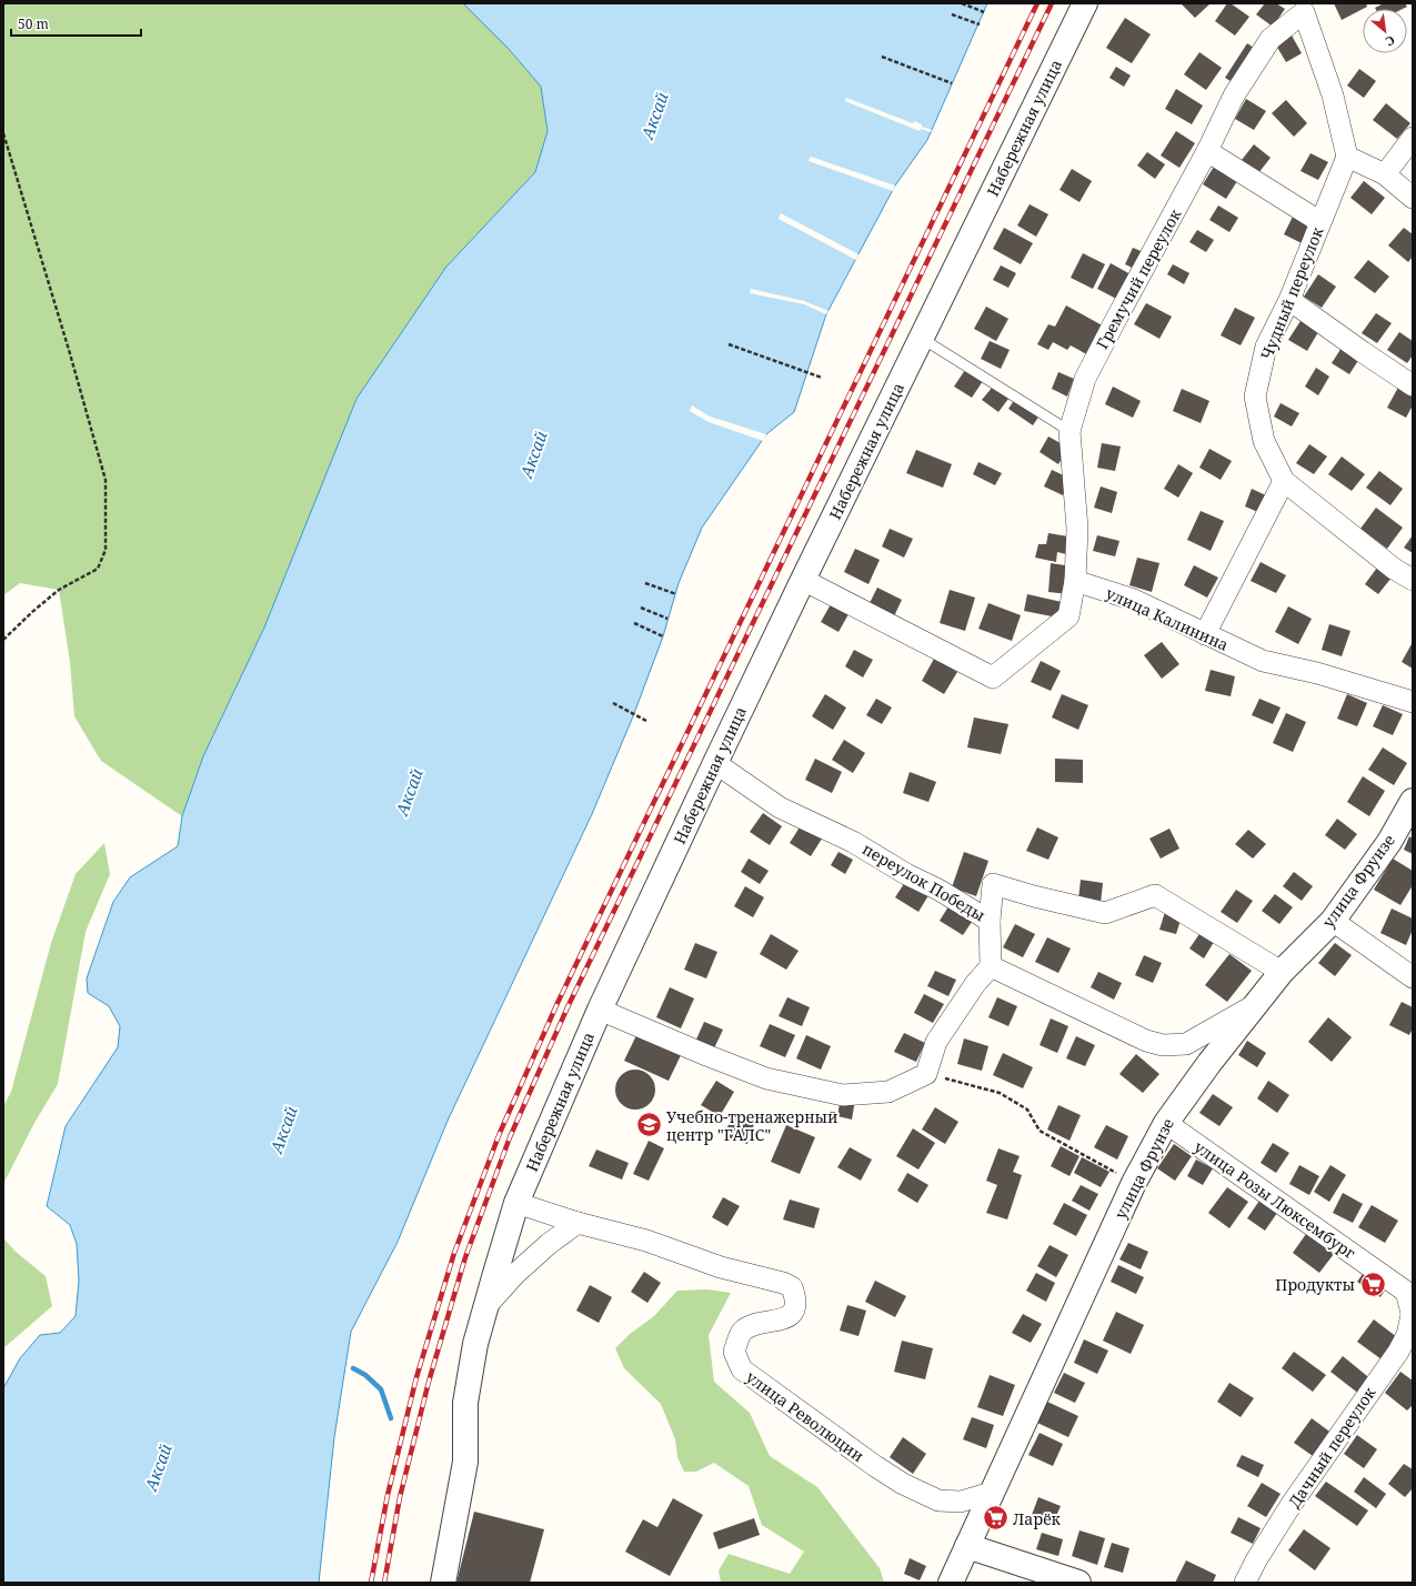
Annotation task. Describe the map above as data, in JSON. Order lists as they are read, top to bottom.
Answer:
{
  "streets": {
    "street": [
      "Набережная улица",
      "Гремучий переулок",
      "Чудный переулок",
      "улица Калинина",
      "улица Фрунзе",
      "переулок Победы",
      "улица Розы Люксембург",
      "улица Революции",
      "Дачный переулок"
    ]
  },
  "crossings": [
    ["Набережная улица", "переулок Победы"],
    ["Набережная улица", "улица Революции"],
    ["Гремучий переулок", "Чудный переулок"],
    ["Гремучий переулок", "улица Калинина"],
    ["улица Фрунзе", "переулок Победы"],
    ["улица Фрунзе", "улица Розы Люксембург"],
    ["улица Фрунзе", "улица Революции"],
    ["улица Розы Люксембург", "Дачный переулок"]
  ],
  "water": ["Аксай"],
  "places": {
    "school or university": ["Учебно-тренажерный центр \"ГАЛС\""],
    "supermarket": ["Продукты", "Ларёк"]
  },
  "scale_bar": "50 m",
  "north": "bottom right"
}
